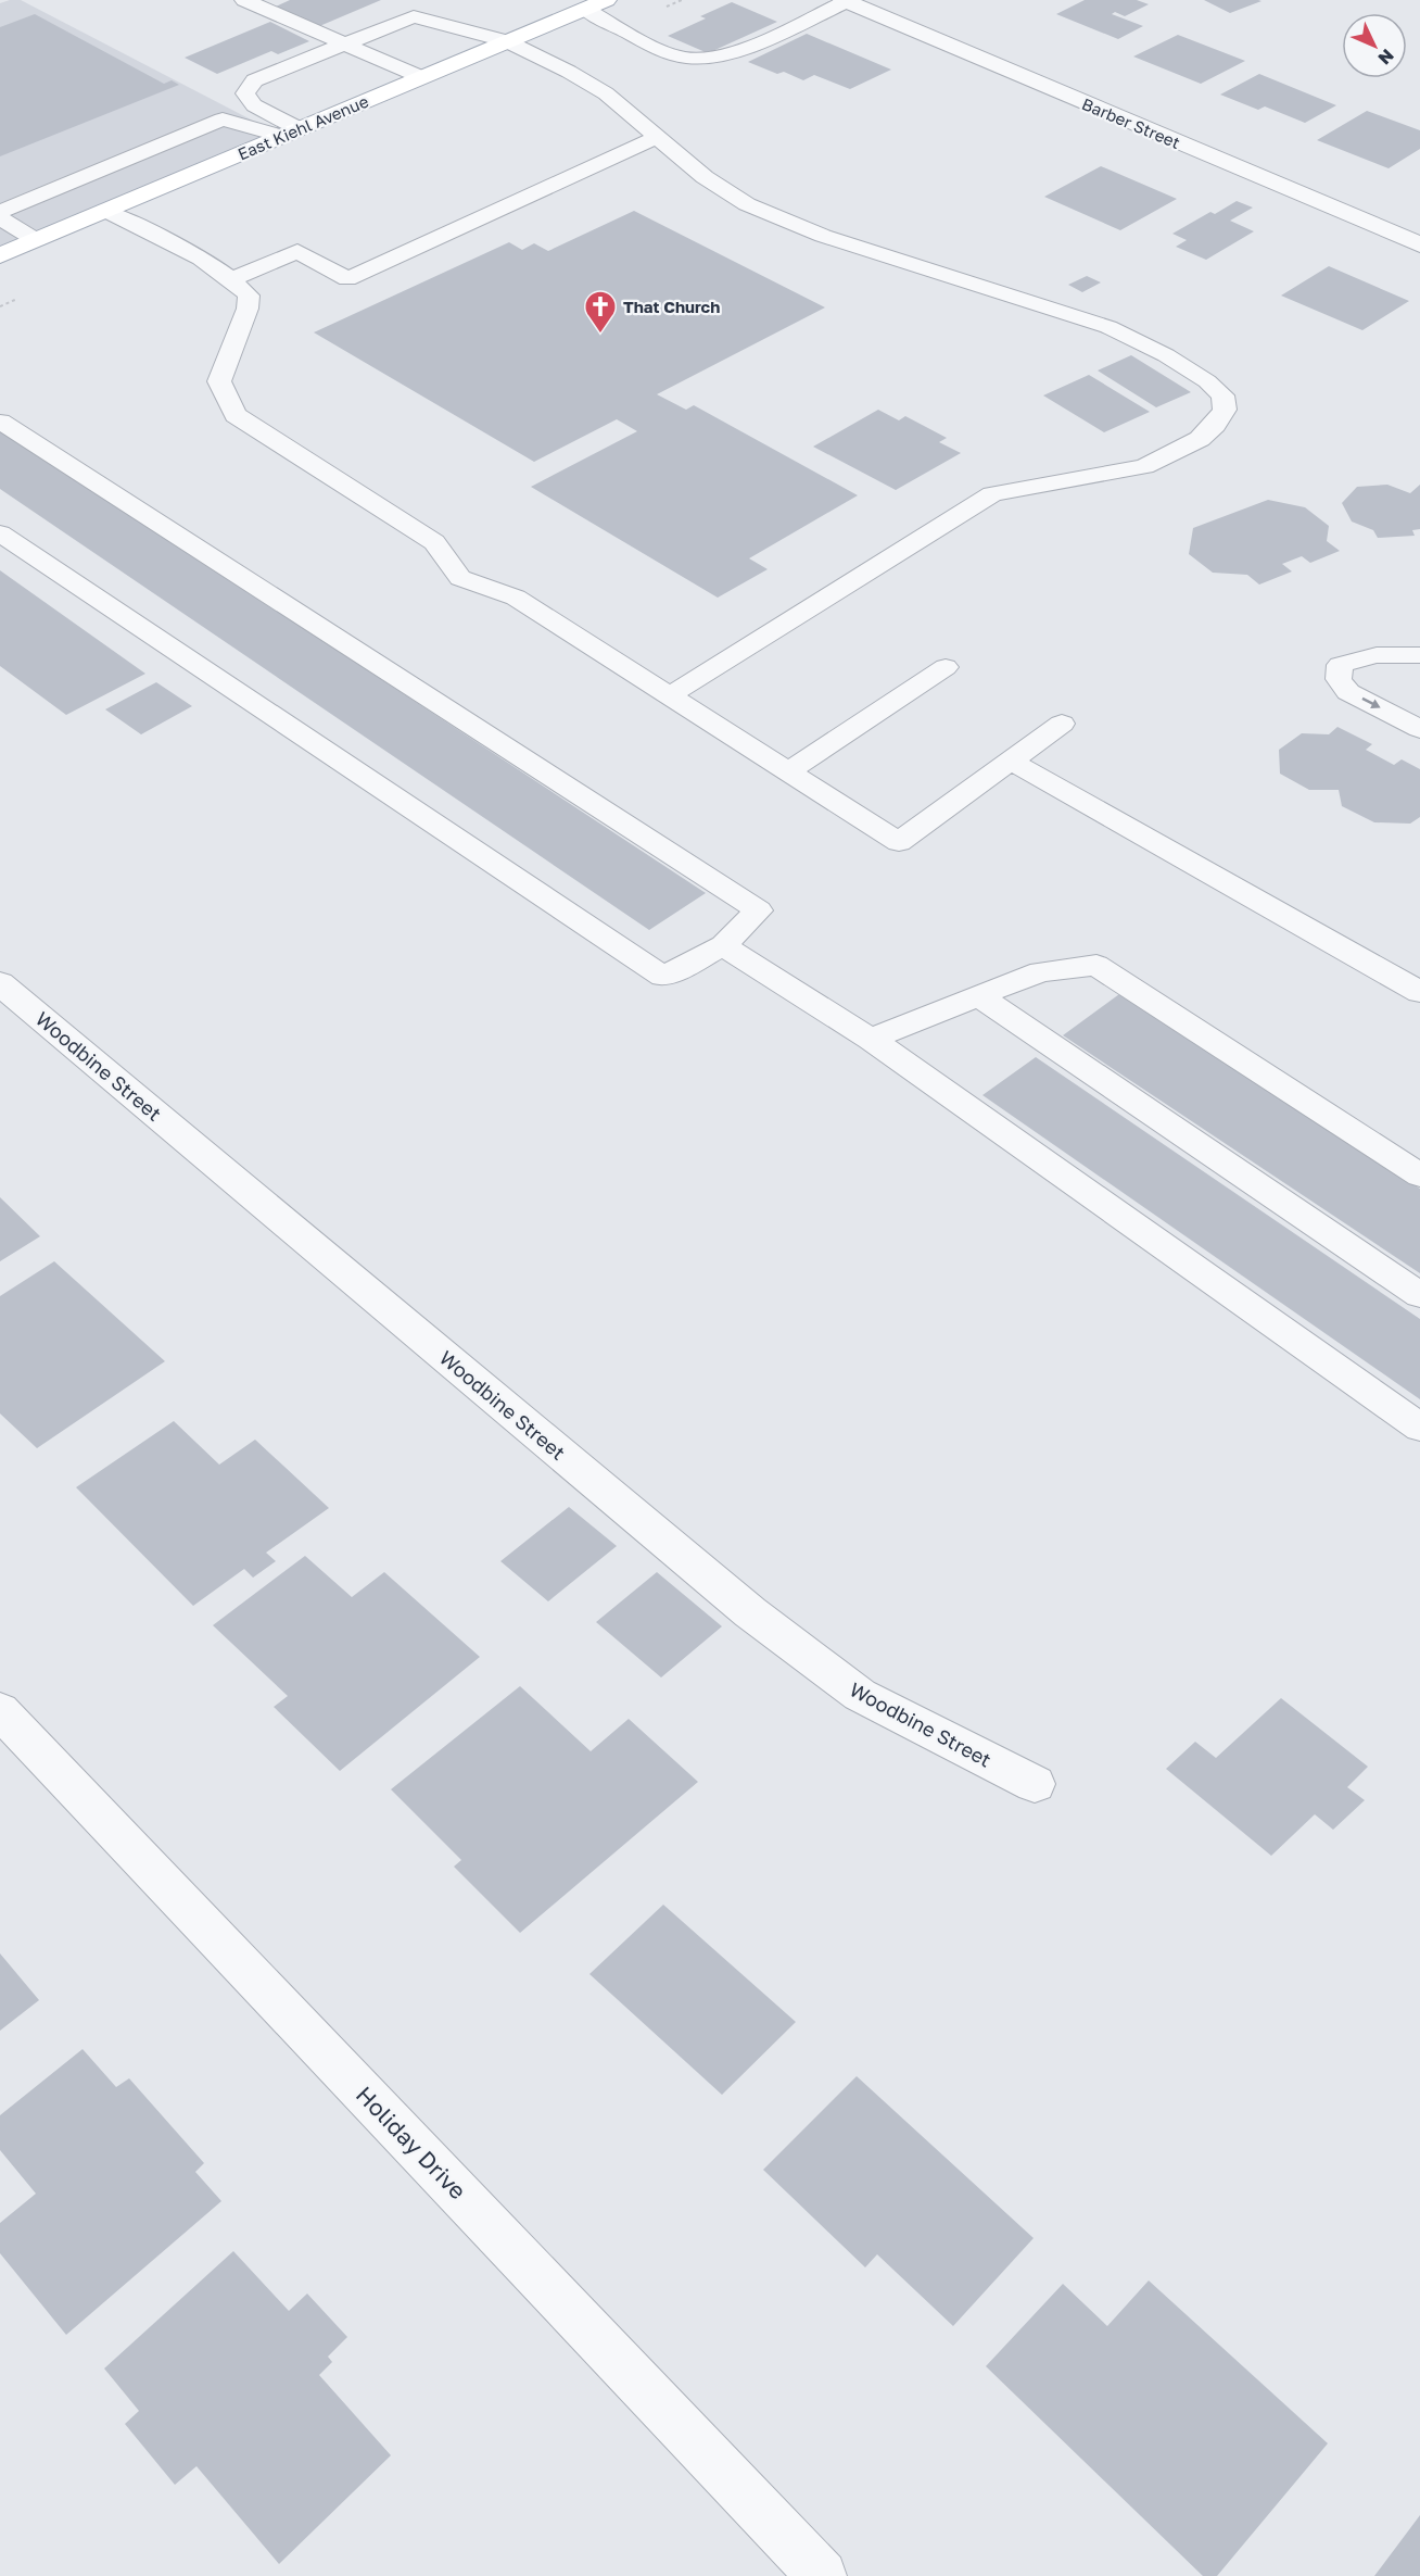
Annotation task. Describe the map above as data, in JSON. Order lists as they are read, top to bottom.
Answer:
{
  "streets": {
    "main road": ["East Kiehl Avenue"],
    "street": ["Barber Street", "Woodbine Street", "Holiday Drive"]
  },
  "places": {
    "church": ["That Church"]
  },
  "north": "bottom right"
}
